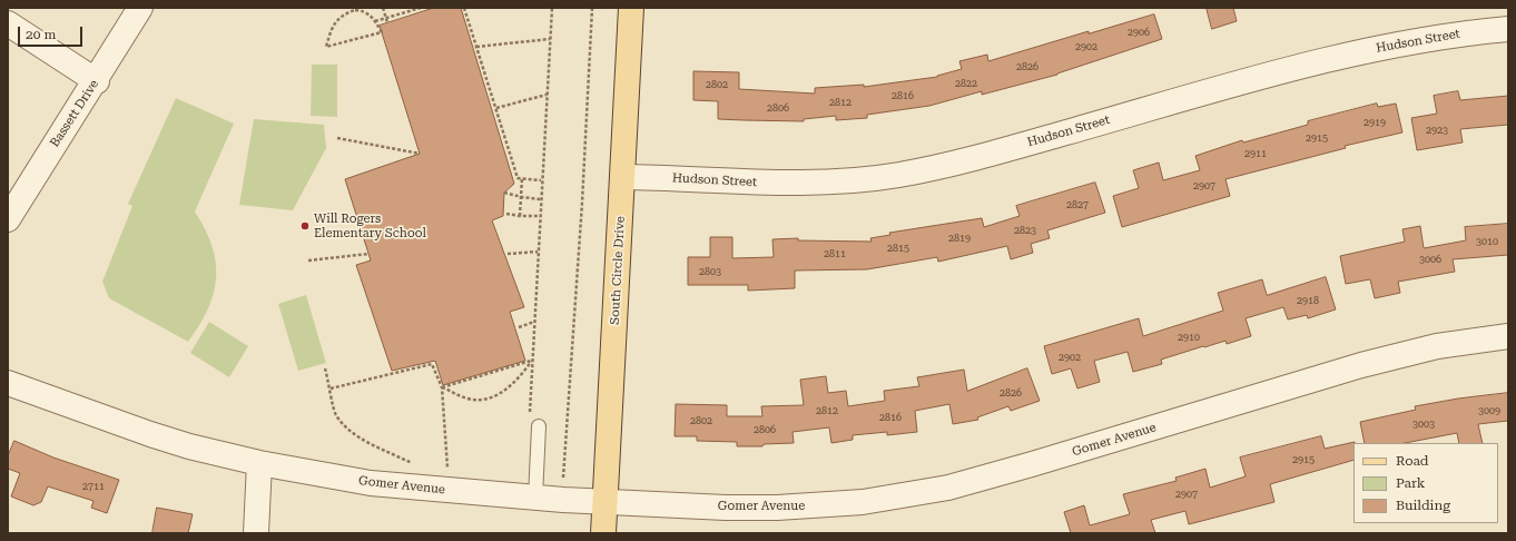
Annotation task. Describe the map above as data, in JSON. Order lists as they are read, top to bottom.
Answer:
{
  "streets": {
    "main road": ["South Circle Drive"],
    "street": ["Hudson Street", "Bassett Drive", "Gomer Avenue"]
  },
  "crossings": [
    ["Hudson Street", "South Circle Drive"],
    ["South Circle Drive", "Gomer Avenue"]
  ],
  "places": ["Will Rogers Elementary School"],
  "house_numbers": [
    "2906",
    "2902",
    "2826",
    "2822",
    "2802",
    "2816",
    "2812",
    "2806",
    "2919",
    "2923",
    "2915",
    "2911",
    "2907",
    "2827",
    "2823",
    "2819",
    "3010",
    "2815",
    "2811",
    "3006",
    "2803",
    "2918",
    "2910",
    "2902",
    "2826",
    "2812",
    "3009",
    "2816",
    "2802",
    "3003",
    "2806",
    "2915",
    "2711",
    "2907"
  ],
  "legend": ["Road", "Park", "Building"],
  "scale_bar": "20 m"
}
